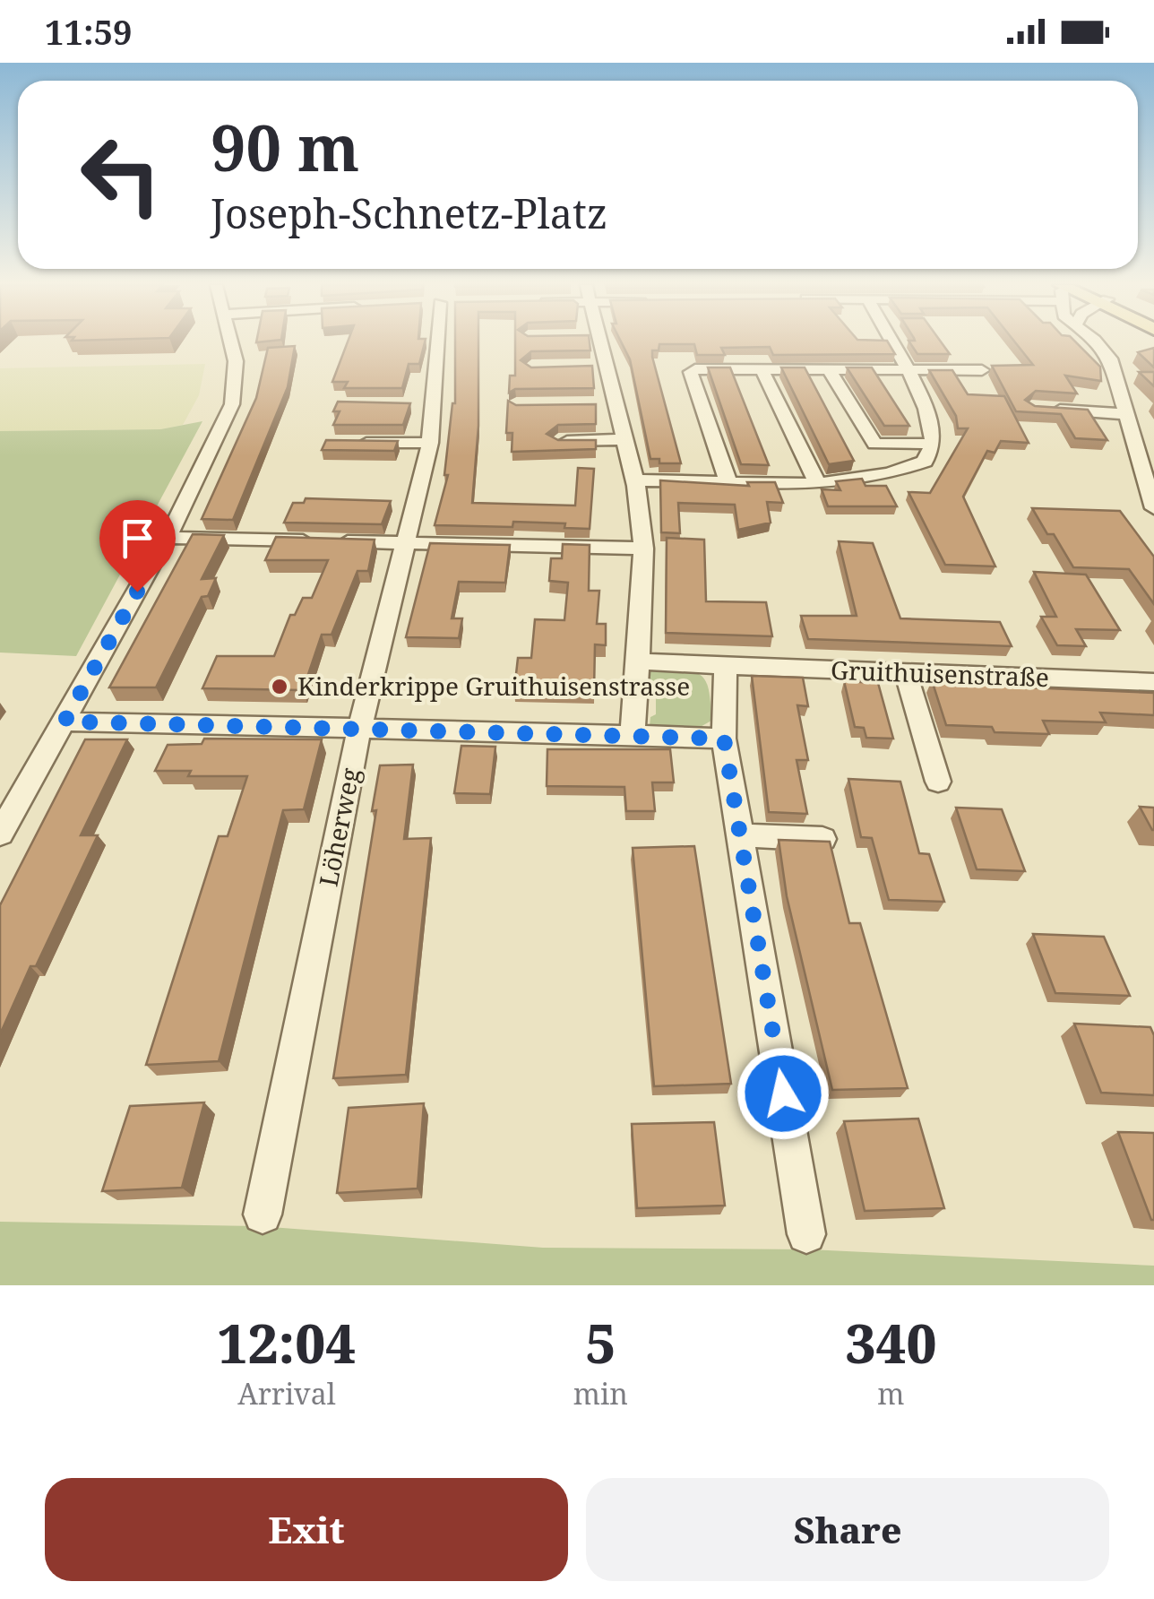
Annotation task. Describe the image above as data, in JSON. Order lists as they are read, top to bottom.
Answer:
{
  "streets": {
    "street": ["Gruithuisenstraße", "Löherweg"]
  },
  "places": ["Kinderkrippe Gruithuisenstrasse"],
  "page": {
    "status": "11:59",
    "turn": ["90 m", "Joseph-Schnetz-Platz"],
    "eta": [
      "12:04",
      "Arrival",
      "5",
      "min",
      "340",
      "m"
    ],
    "buttons": ["Exit", "Share"]
  }
}
